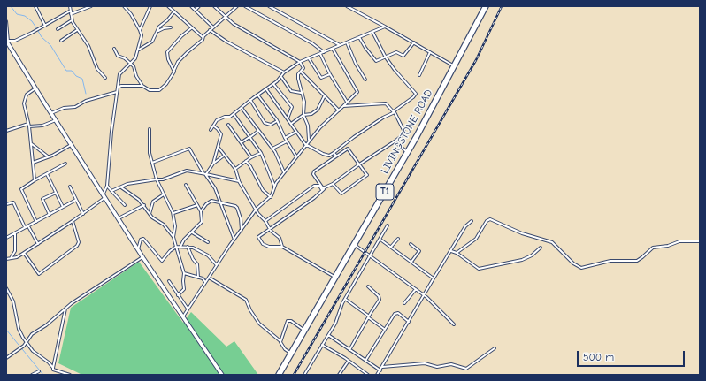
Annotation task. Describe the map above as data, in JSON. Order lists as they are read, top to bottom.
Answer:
{
  "streets": {
    "highway": ["LIVINGSTONE ROAD", "T1"]
  },
  "scale_bar": "500 m"
}
